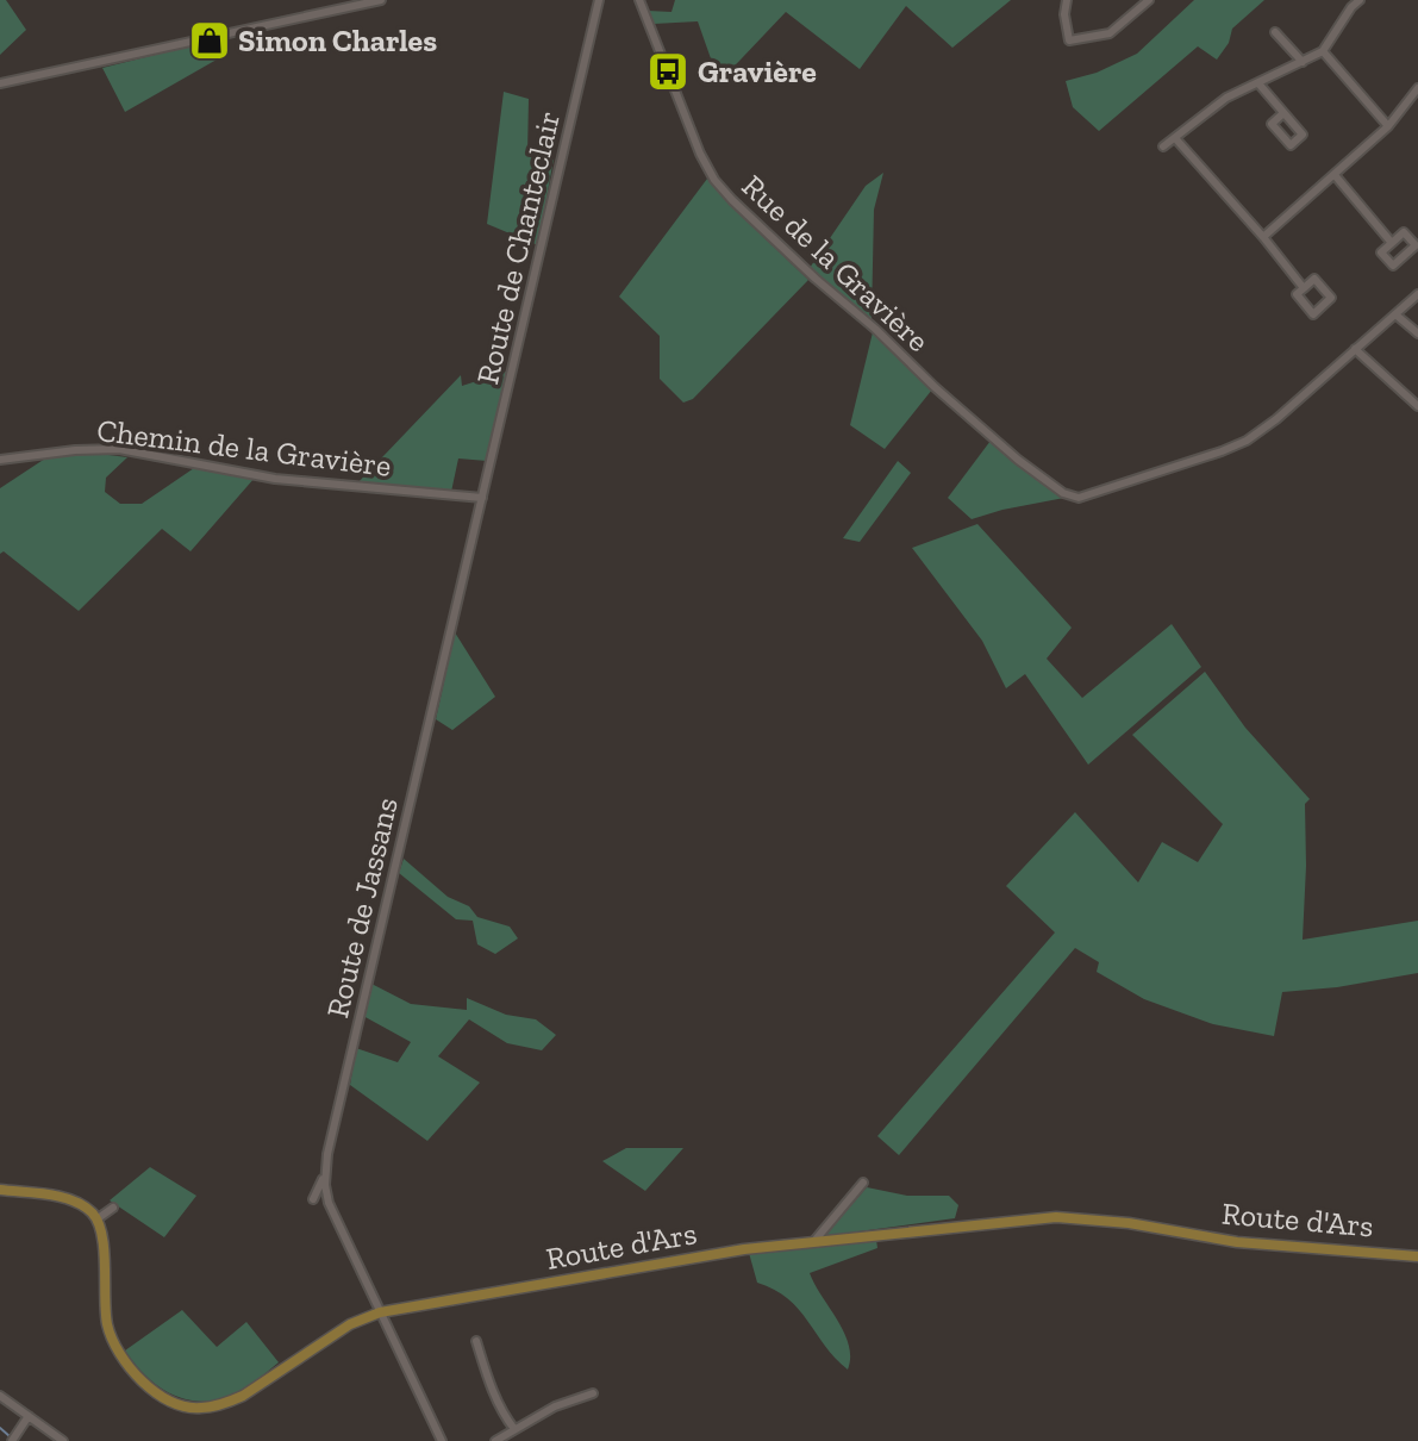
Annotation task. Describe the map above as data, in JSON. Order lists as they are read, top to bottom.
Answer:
{
  "streets": {
    "main road": ["Route d'Ars"],
    "street": [
      "Route de Chanteclair",
      "Rue de la Gravière",
      "Chemin de la Gravière",
      "Route de Jassans"
    ]
  },
  "crossings": [
    ["Route de Chanteclair", "Chemin de la Gravière"],
    ["Route de Chanteclair", "Route de Jassans"],
    ["Chemin de la Gravière", "Route de Jassans"],
    ["Route de Jassans", "Route d'Ars"]
  ],
  "places": {
    "shop": ["Simon Charles"],
    "bus stop": ["Gravière"]
  }
}
